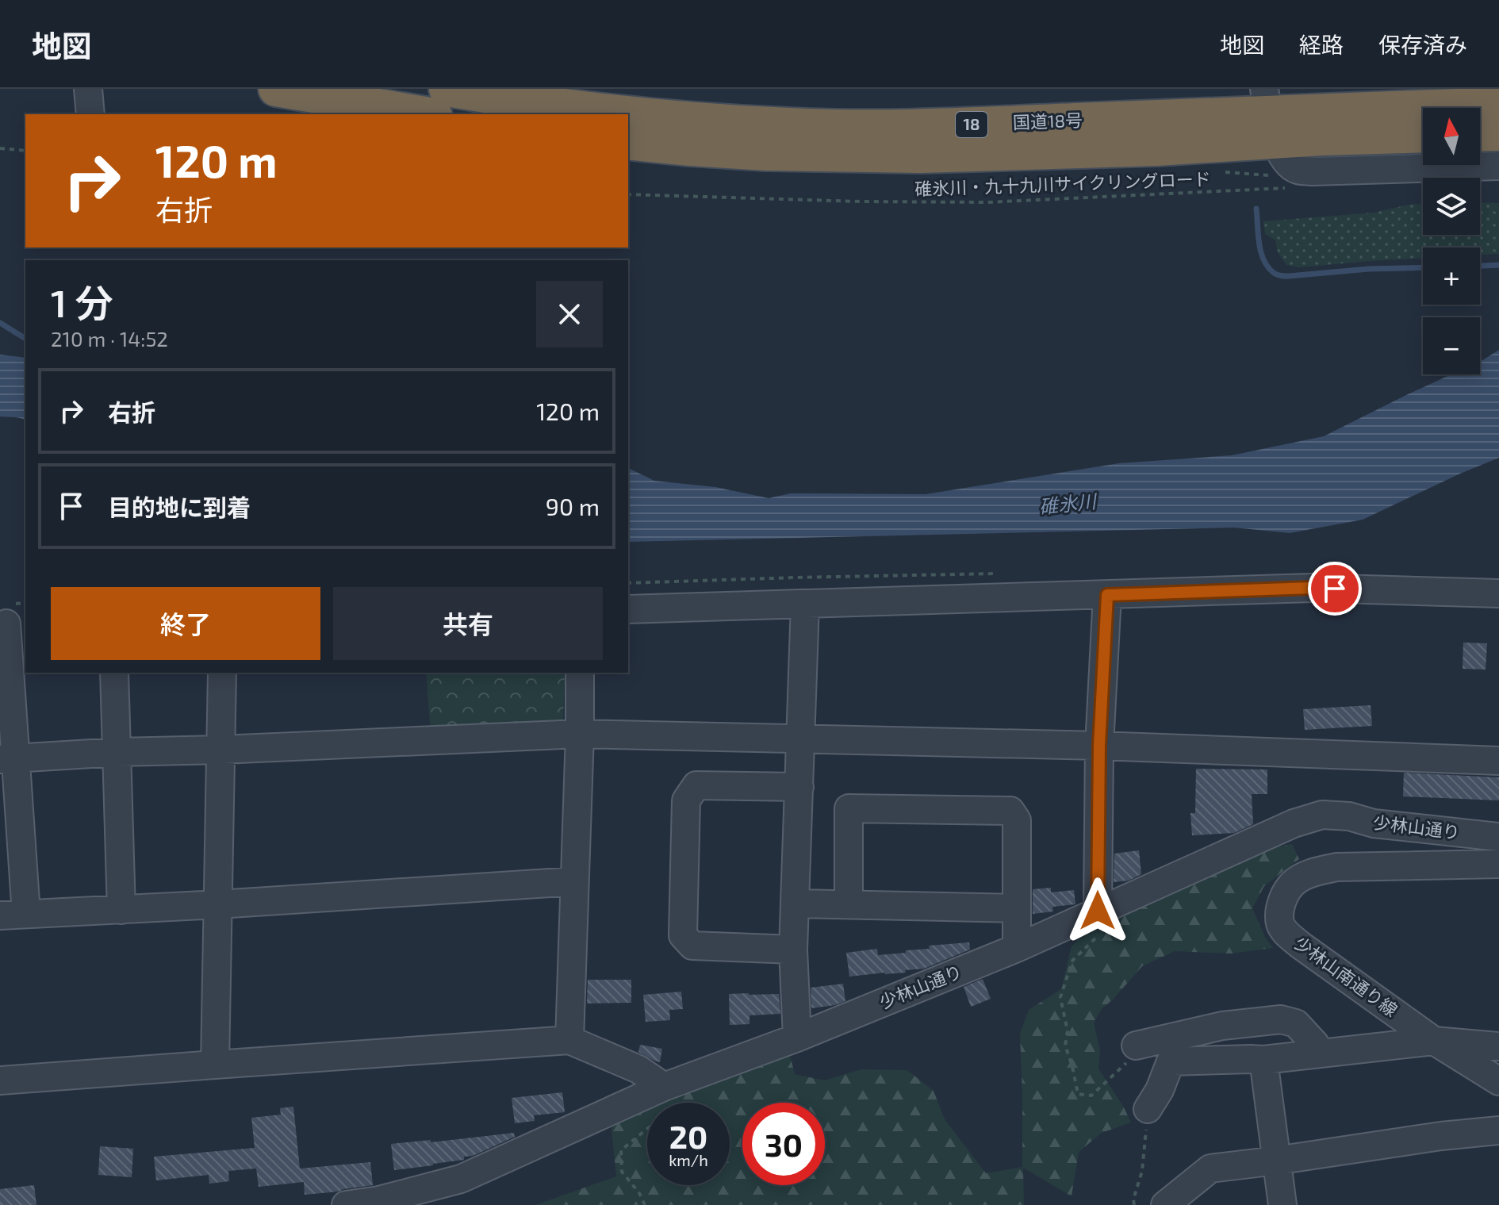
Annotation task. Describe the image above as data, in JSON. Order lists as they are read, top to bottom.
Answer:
{
  "streets": {
    "highway": ["国道18号", "18"],
    "street": ["少林山通り", "少林山南通り線"],
    "path": ["碓氷川・九十九川サイクリングロード"]
  },
  "water": ["碓氷川"],
  "north": "top",
  "page": {
    "header": "地図",
    "nav": ["地図", "経路", "保存済み"],
    "map_buttons": ["+", "−"],
    "turn": ["120 m", "右折"],
    "heading": ["1 分", "210 m · 14:52"],
    "list": [
      {
        "name": "右折",
        "value": "120 m"
      },
      {
        "name": "目的地に到着",
        "value": "90 m"
      }
    ],
    "buttons": ["終了", "共有"],
    "speed": "20 km/h",
    "limit": "30"
  }
}
